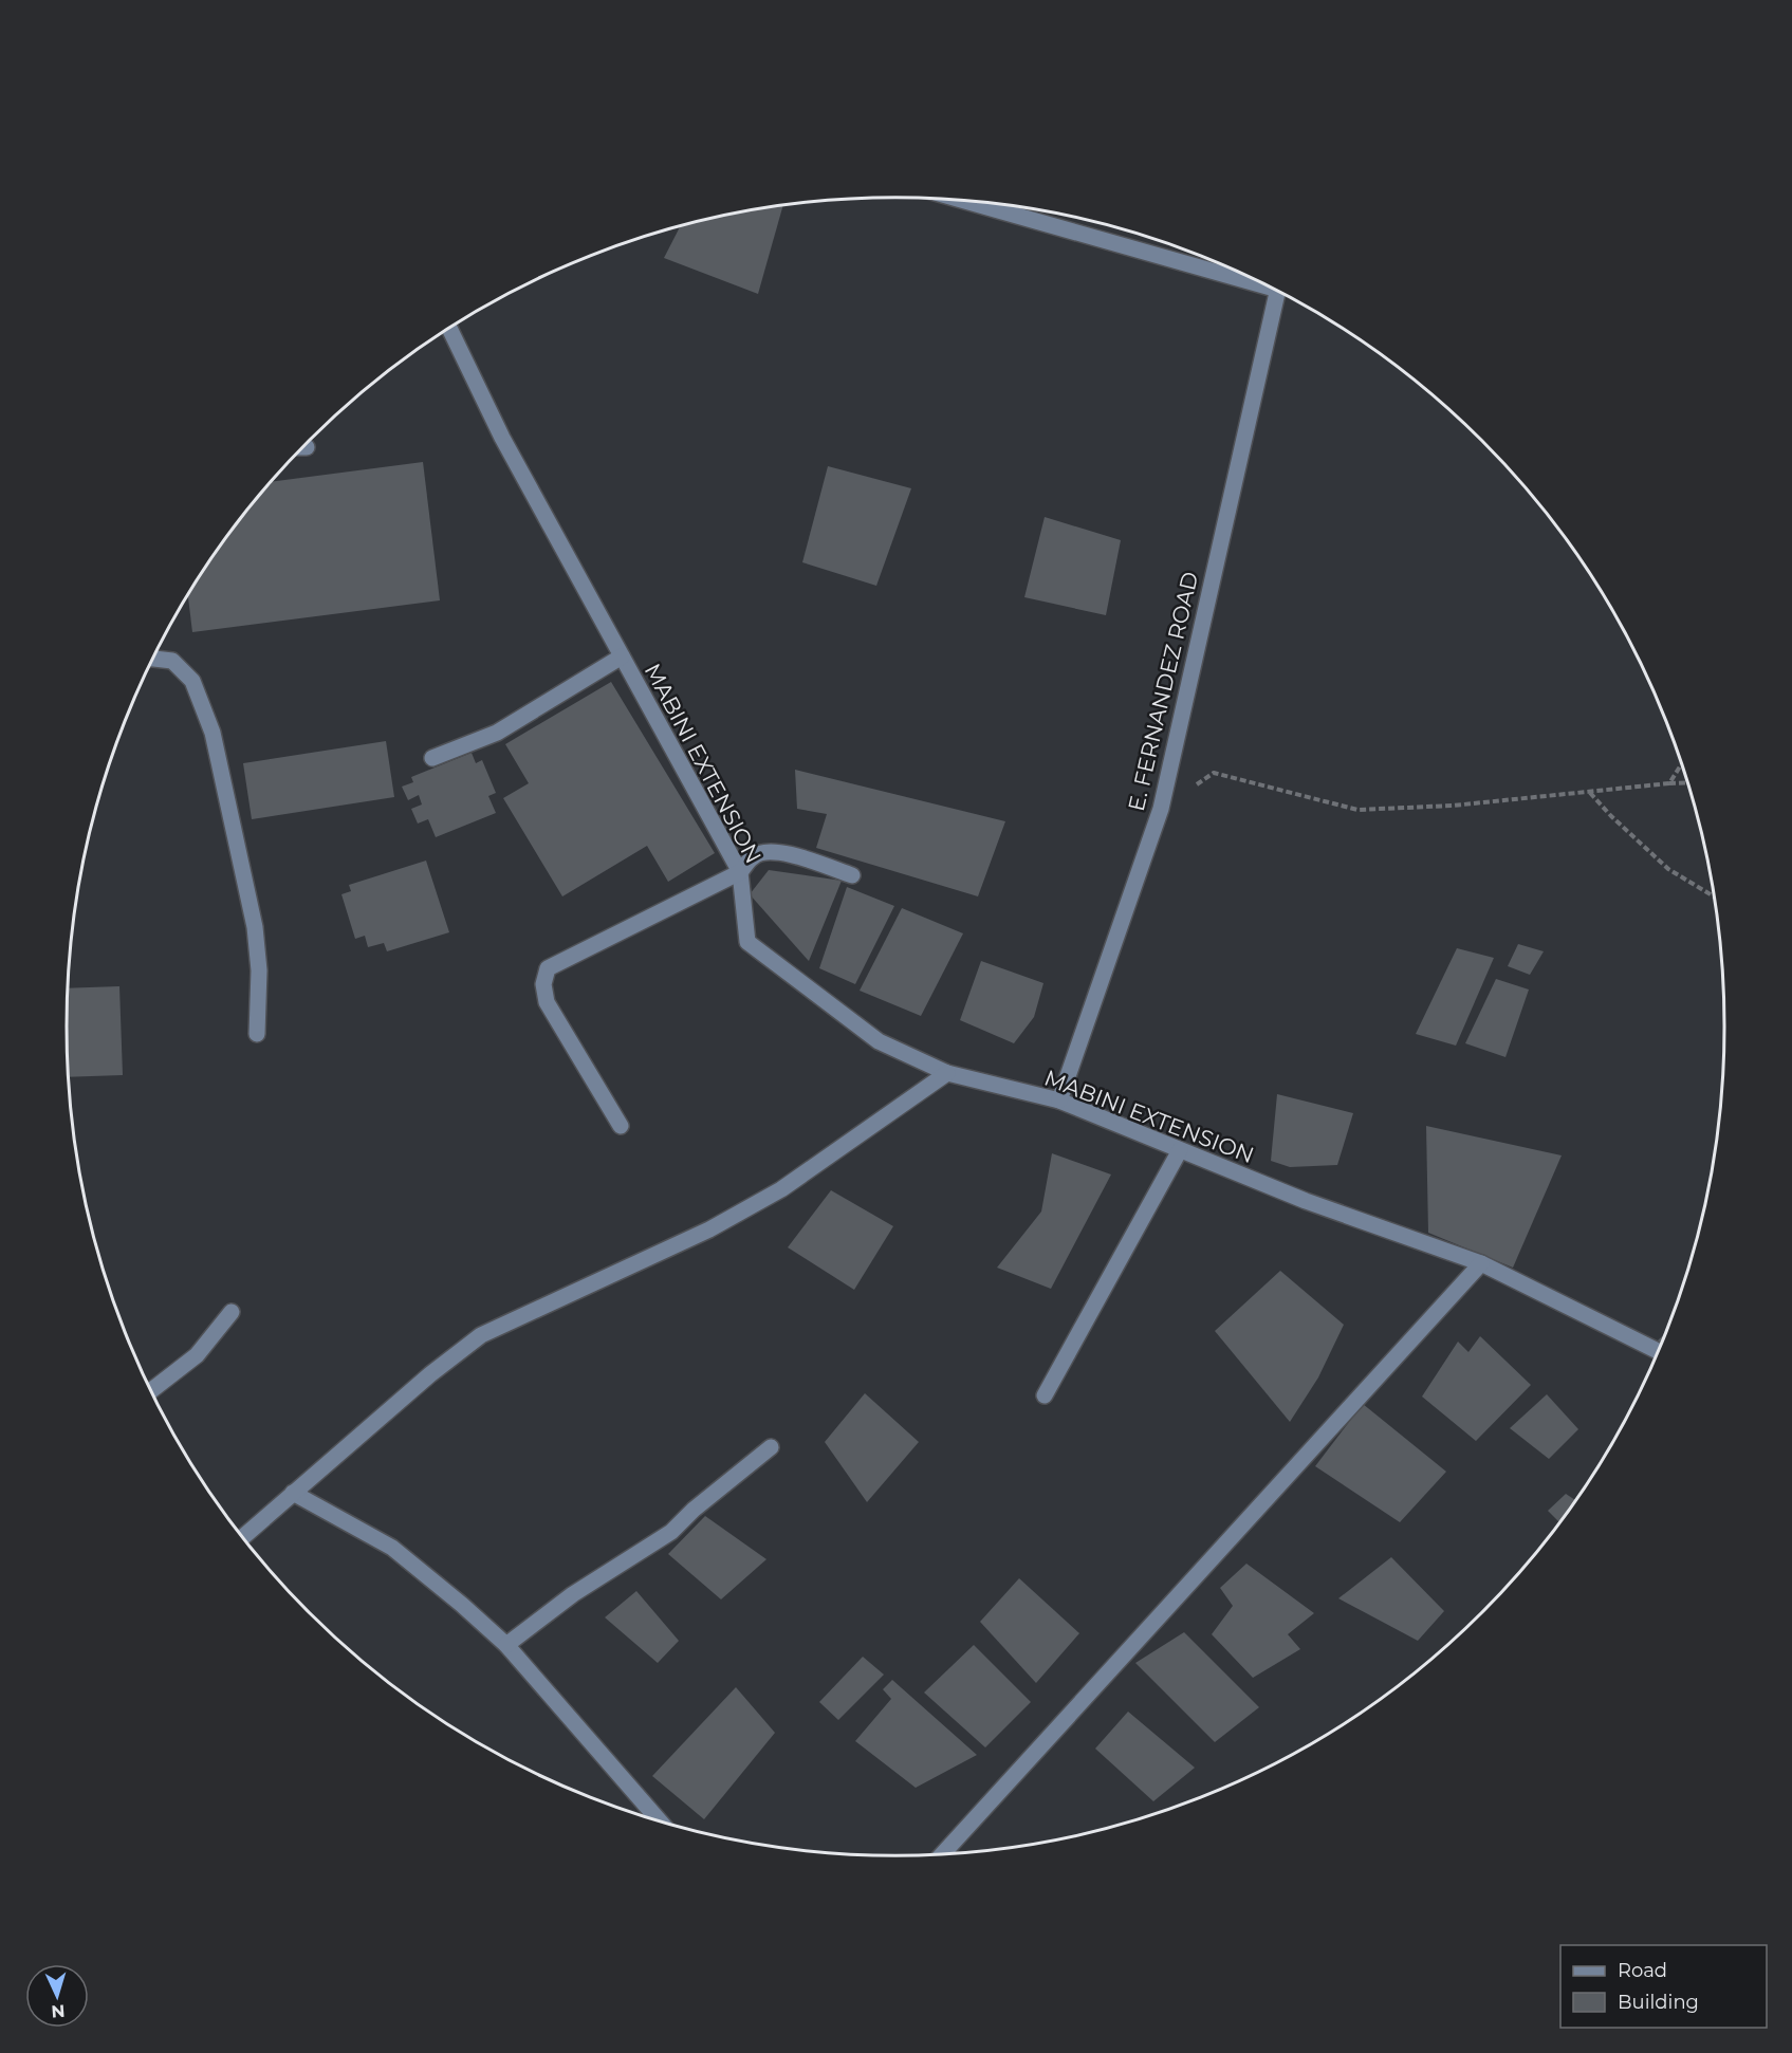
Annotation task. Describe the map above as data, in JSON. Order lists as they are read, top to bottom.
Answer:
{
  "streets": {
    "street": ["E. FERNANDEZ ROAD", "MABINI EXTENSION"]
  },
  "crossings": [
    ["E. FERNANDEZ ROAD", "MABINI EXTENSION"]
  ],
  "legend": ["Road", "Building"],
  "north": "bottom"
}
